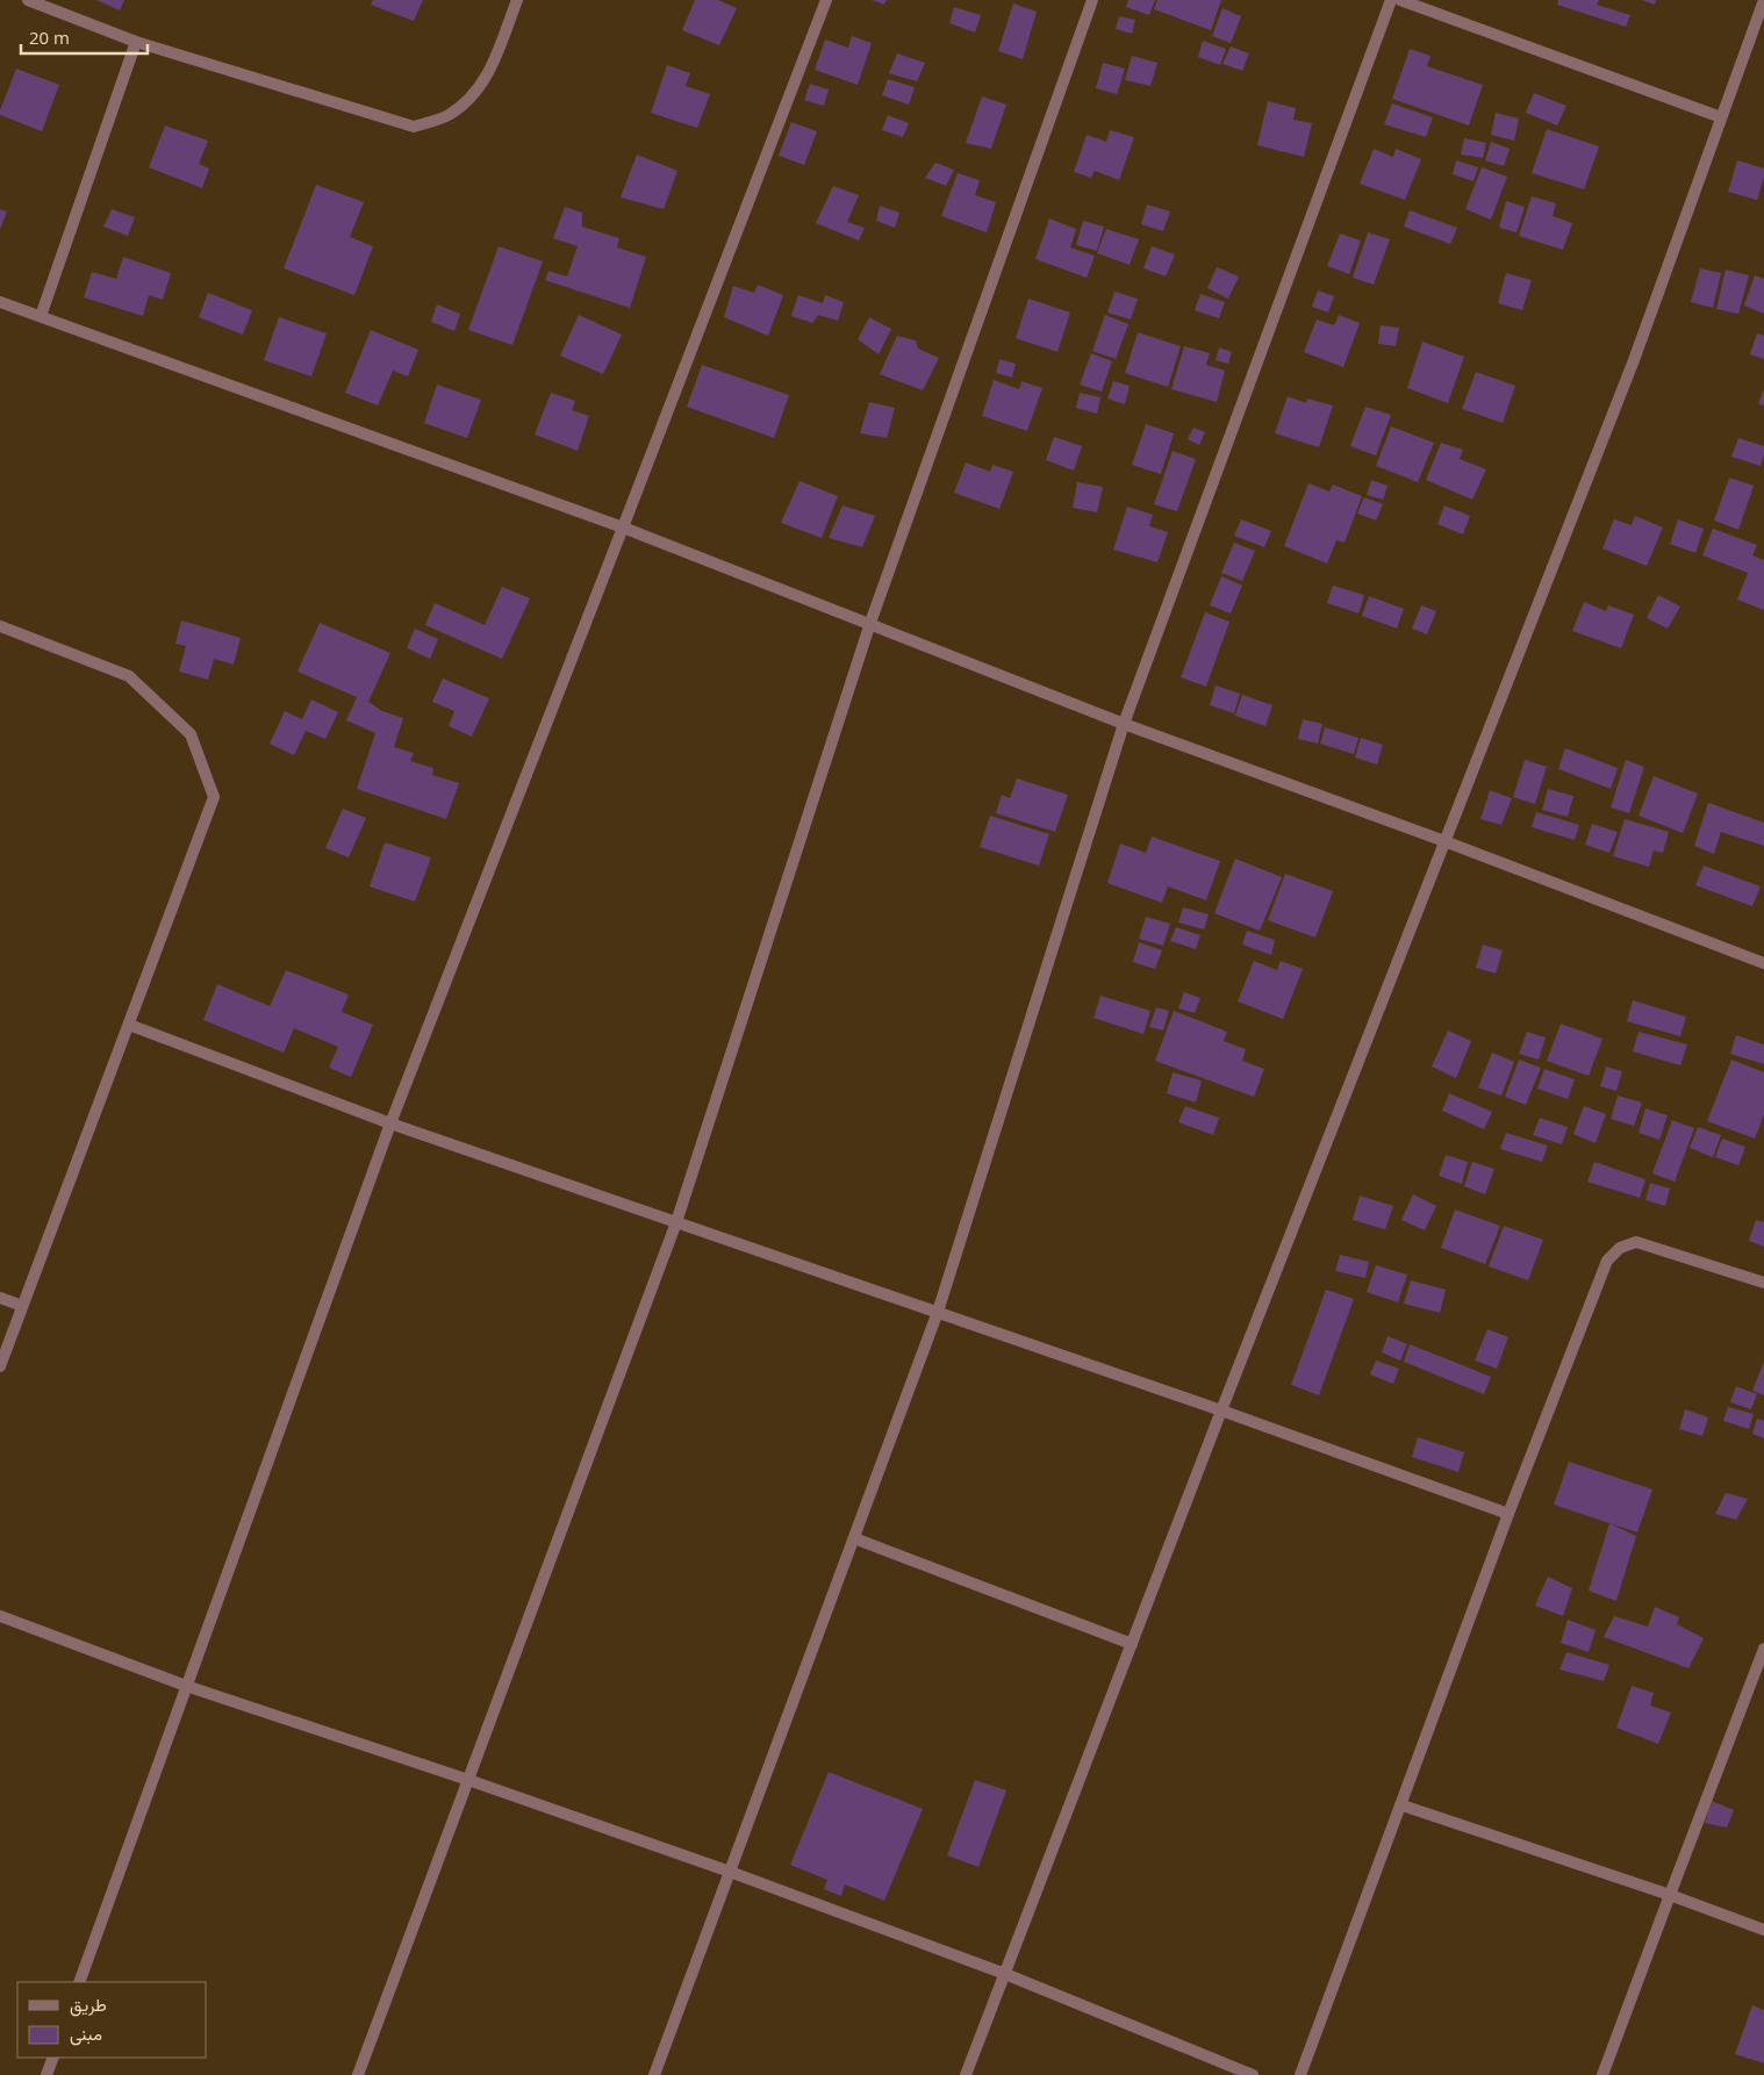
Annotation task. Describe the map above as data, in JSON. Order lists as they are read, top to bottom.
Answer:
{
  "legend": ["طريق", "مبنى"],
  "scale_bar": "20 m"
}
